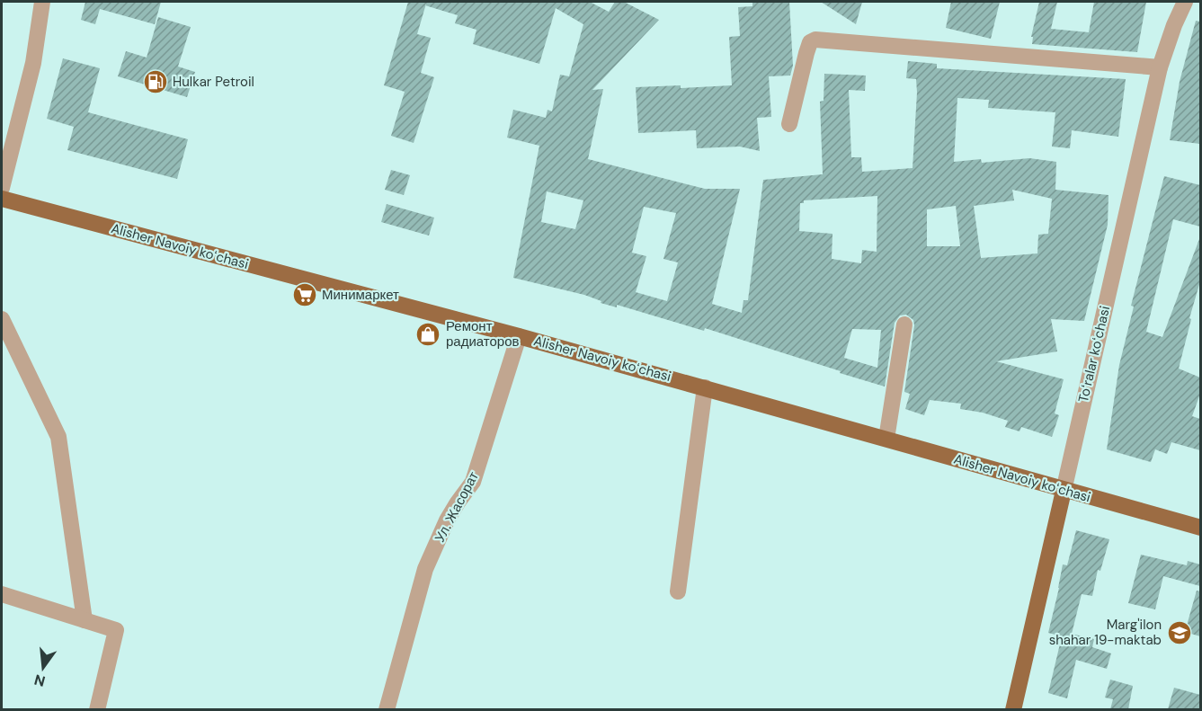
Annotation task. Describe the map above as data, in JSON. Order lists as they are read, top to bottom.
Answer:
{
  "streets": {
    "main road": ["Alisher Navoiy koʻchasi", "Toʻralar koʻchasi"],
    "street": ["Ул. Жасорат"]
  },
  "crossings": [
    ["Alisher Navoiy koʻchasi", "Toʻralar koʻchasi"],
    ["Alisher Navoiy koʻchasi", "Ул. Жасорат"]
  ],
  "places": {
    "fuel station": ["Hulkar Petroil"],
    "supermarket": ["Минимаркет"],
    "shop": ["Ремонт радиаторов"],
    "school or university": ["Marg'ilon shahar 19-maktab"]
  },
  "north": "bottom"
}
